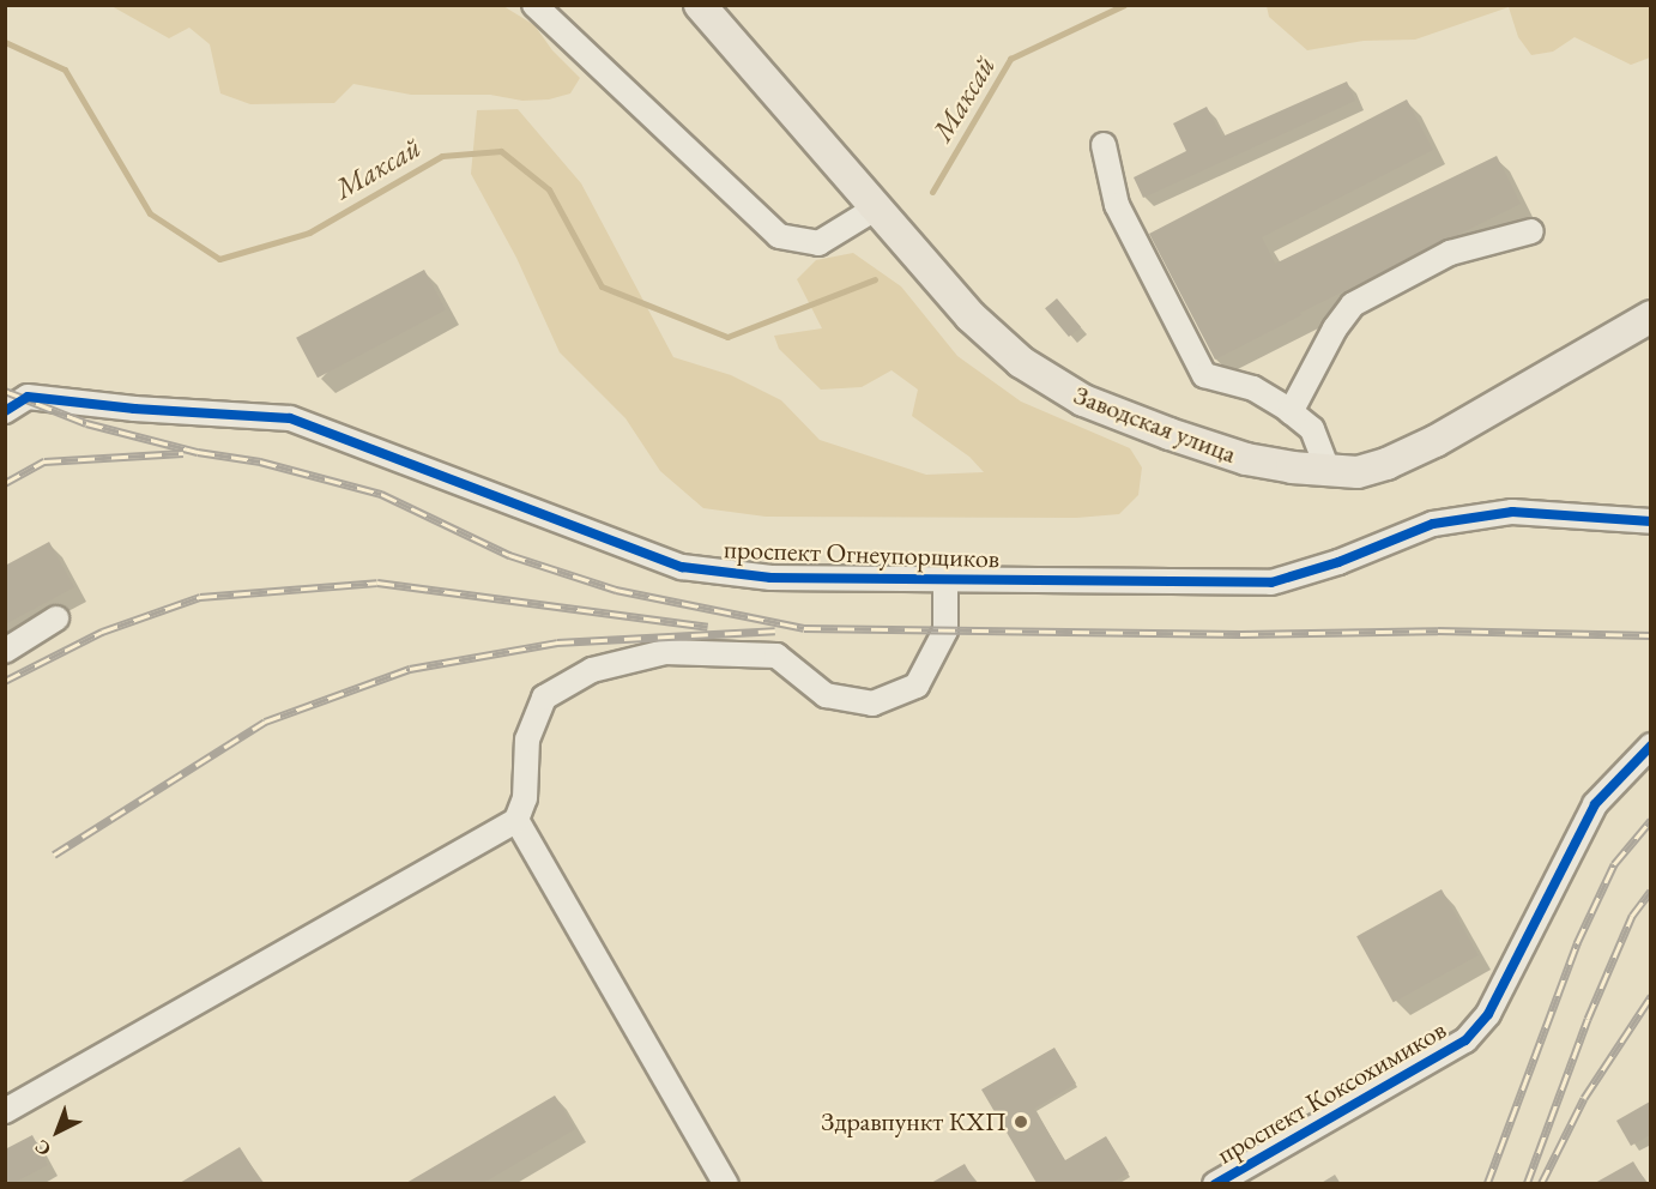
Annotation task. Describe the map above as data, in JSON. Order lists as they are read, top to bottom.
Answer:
{
  "streets": {
    "main road": ["Заводская улица"],
    "street": ["проспект Огнеупорщиков", "проспект Коксохимиков"]
  },
  "water": ["Максай"],
  "places": ["Здравпункт КХП"],
  "north": "bottom left"
}
